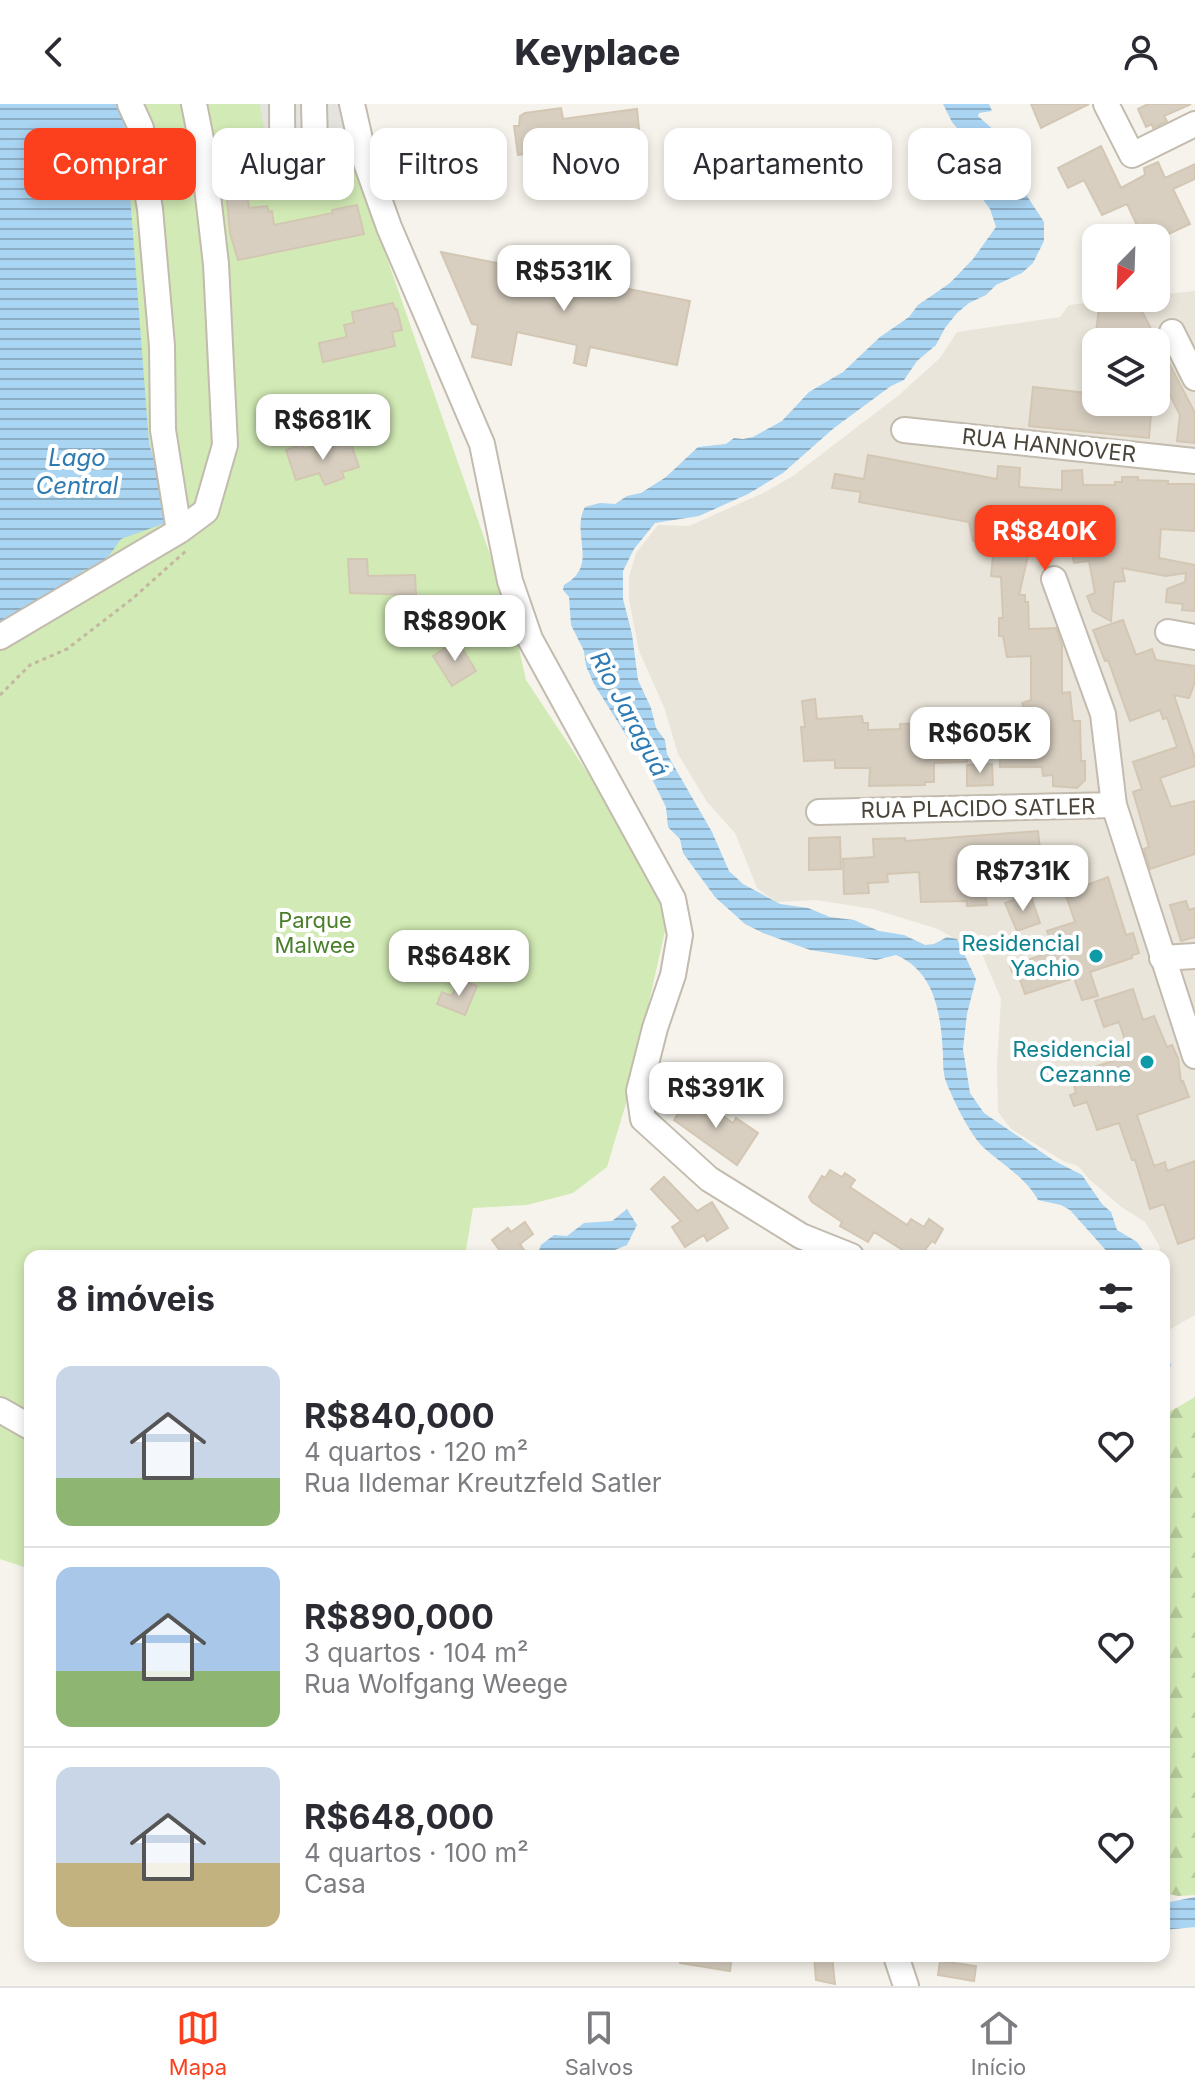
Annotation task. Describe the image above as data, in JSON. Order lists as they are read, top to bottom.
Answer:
{
  "streets": {
    "street": ["RUA HANNOVER", "RUA PLACIDO SATLER"]
  },
  "water": ["Lago Central", "Rio Jaraguá"],
  "parks": ["Parque Malwee"],
  "places": ["Residencial Yachio", "Residencial Cezanne"],
  "north": "bottom left",
  "page": {
    "header": "Keyplace",
    "chip": [
      "Comprar",
      "Alugar",
      "Filtros",
      "Novo",
      "Apartamento",
      "Casa"
    ],
    "price": [
      "R$531K",
      "R$681K",
      "R$840K",
      "R$890K",
      "R$605K",
      "R$731K",
      "R$648K",
      "R$391K"
    ],
    "heading": "8 imóveis",
    "list": [
      {
        "name": "R$840,000",
        "note": "4 quartos · 120 m² · Rua Ildemar Kreutzfeld Satler"
      },
      {
        "name": "R$890,000",
        "note": "3 quartos · 104 m² · Rua Wolfgang Weege"
      },
      {
        "name": "R$648,000",
        "note": "4 quartos · 100 m² · Casa"
      }
    ],
    "tabs": ["Mapa", "Salvos", "Início"]
  }
}
